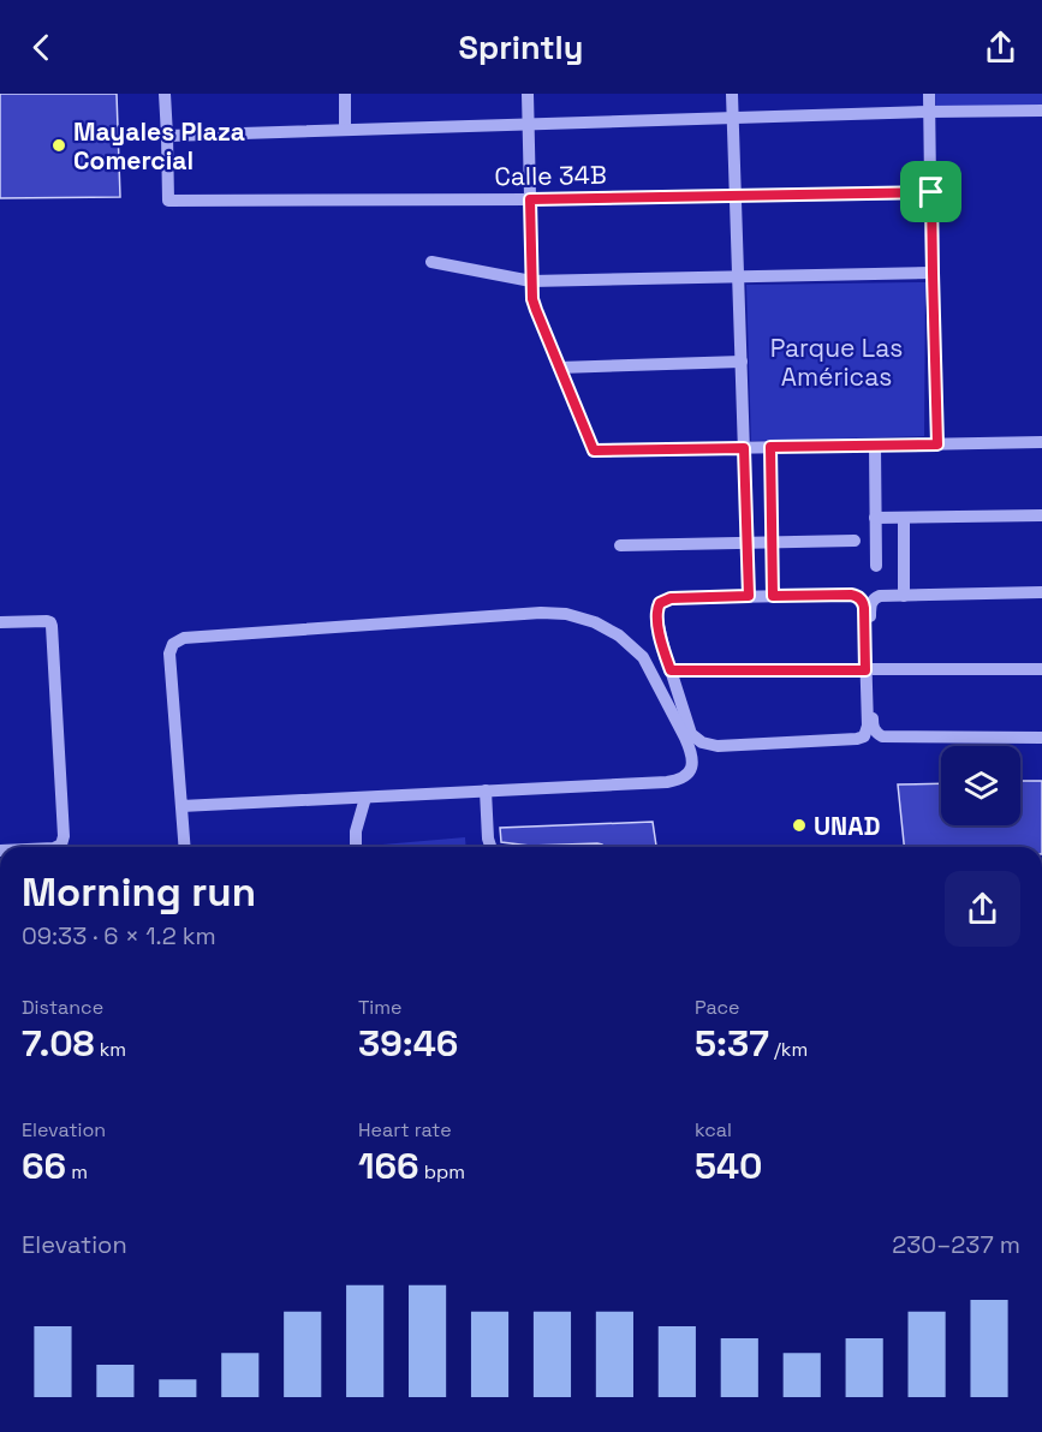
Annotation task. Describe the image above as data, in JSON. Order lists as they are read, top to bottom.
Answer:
{
  "streets": {
    "street": ["Calle 34B"]
  },
  "parks": ["Parque Las Américas"],
  "places": ["Mayales Plaza Comercial", "UNAD"],
  "page": {
    "header": "Sprintly",
    "heading": ["Morning run", "09:33 · 6 × 1.2 km"],
    "stats": [
      ["Distance", "7.08 km"],
      ["Time", "39:46"],
      ["Pace", "5:37 /km"],
      ["Elevation", "66 m"],
      ["Heart rate", "166 bpm"],
      ["kcal", "540"]
    ],
    "chart": ["Elevation", "230–237 m"]
  }
}
